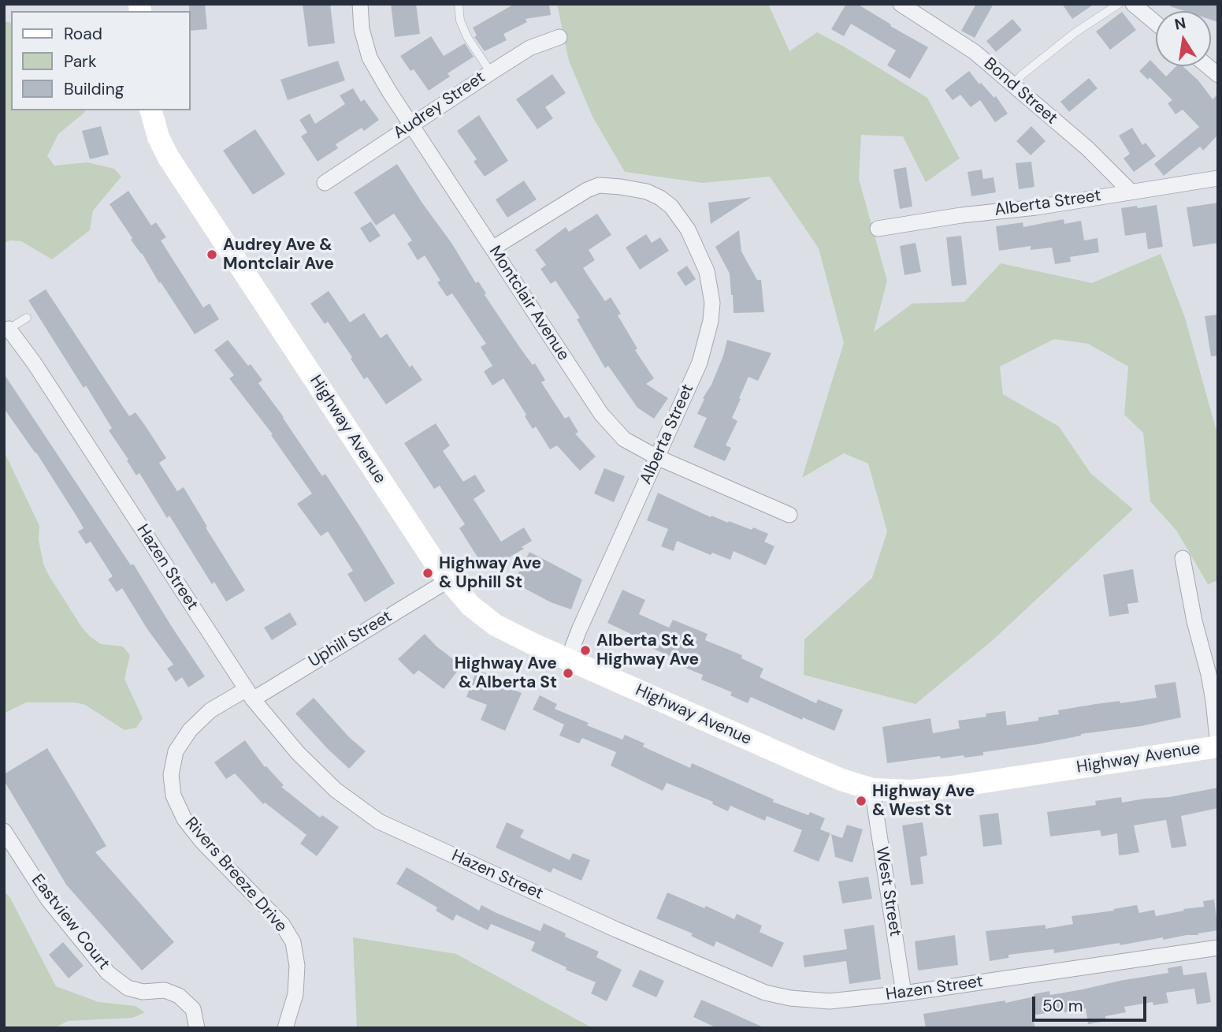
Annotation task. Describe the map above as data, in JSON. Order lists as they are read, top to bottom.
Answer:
{
  "streets": {
    "main road": ["Highway Avenue"],
    "street": [
      "Bond Street",
      "Audrey Street",
      "Alberta Street",
      "Montclair Avenue",
      "Hazen Street",
      "Uphill Street",
      "Rivers Breeze Drive",
      "West Street",
      "Eastview Court"
    ]
  },
  "crossings": [
    ["Bond Street", "Alberta Street"],
    ["Audrey Street", "Montclair Avenue"],
    ["Alberta Street", "Montclair Avenue"],
    ["Alberta Street", "Highway Avenue"],
    ["Highway Avenue", "Uphill Street"],
    ["Highway Avenue", "West Street"],
    ["Hazen Street", "Uphill Street"],
    ["Hazen Street", "Rivers Breeze Drive"],
    ["Hazen Street", "West Street"],
    ["Uphill Street", "Rivers Breeze Drive"]
  ],
  "places": [
    "Audrey Ave & Montclair Ave",
    "Highway Ave & Uphill St",
    "Alberta St & Highway Ave",
    "Highway Ave & Alberta St",
    "Highway Ave & West St"
  ],
  "legend": ["Road", "Park", "Building"],
  "scale_bar": "50 m",
  "north": "top"
}
